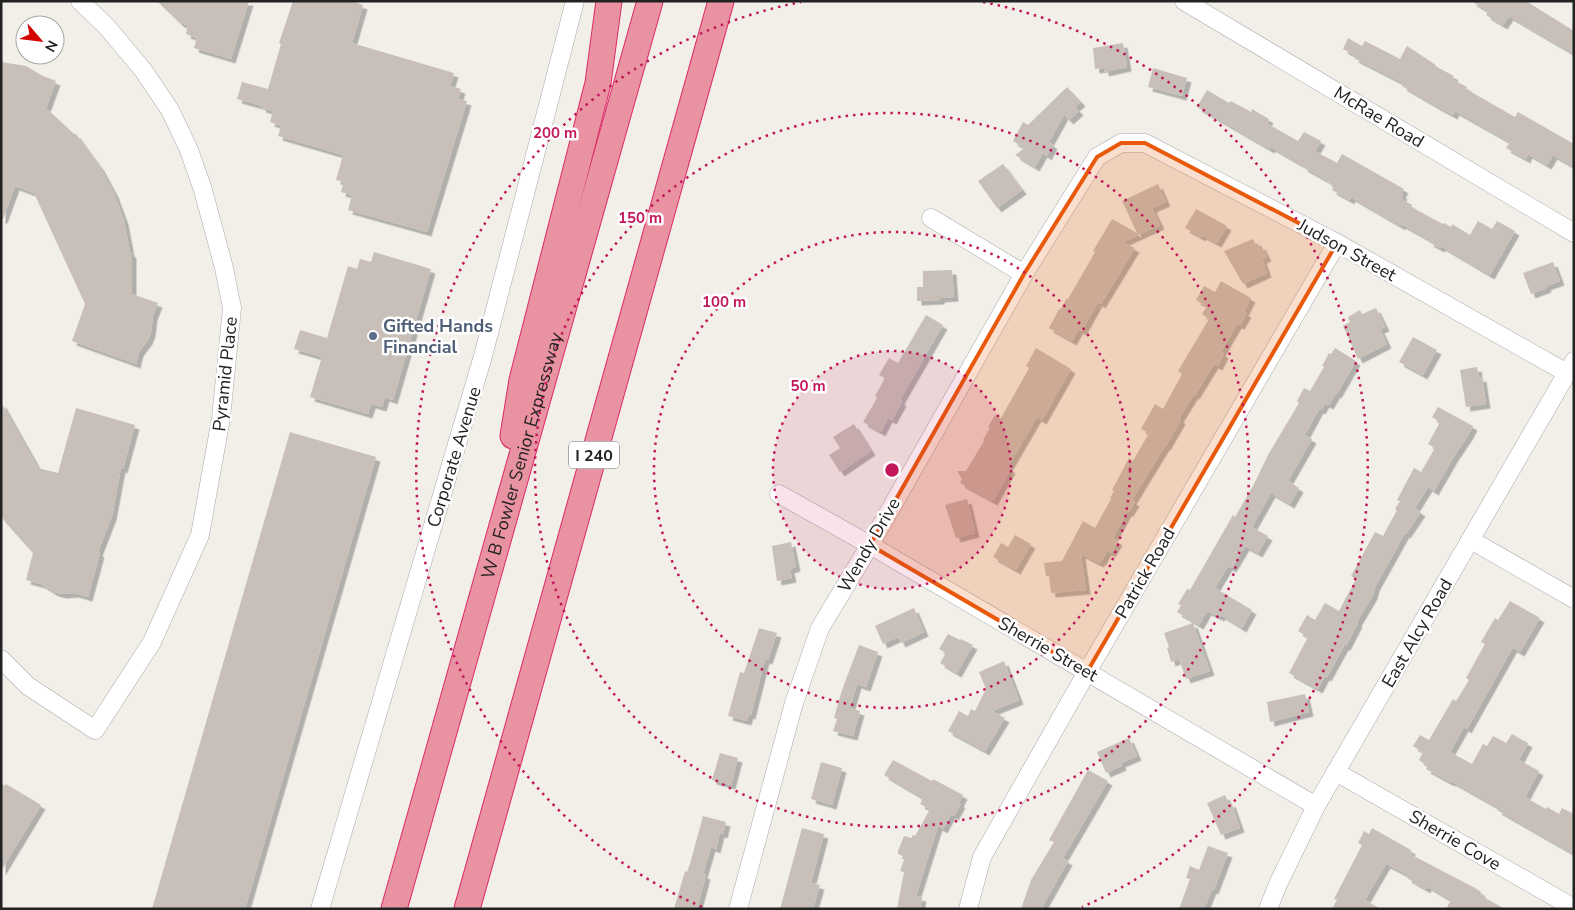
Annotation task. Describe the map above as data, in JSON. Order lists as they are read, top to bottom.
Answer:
{
  "streets": {
    "highway": ["W B Fowler Senior Expressway", "I 240"],
    "street": [
      "McRae Road",
      "Judson Street",
      "Pyramid Place",
      "Corporate Avenue",
      "Wendy Drive",
      "Patrick Road",
      "East Alcy Road",
      "Sherrie Street",
      "Sherrie Cove"
    ]
  },
  "crossings": [
    ["Judson Street", "Wendy Drive"],
    ["Judson Street", "Patrick Road"],
    ["Judson Street", "East Alcy Road"],
    ["Wendy Drive", "Sherrie Street"],
    ["Patrick Road", "Sherrie Street"],
    ["East Alcy Road", "Sherrie Street"],
    ["East Alcy Road", "Sherrie Cove"]
  ],
  "places": ["Gifted Hands Financial"],
  "north": "bottom right",
  "rings": [
    "200 m",
    "150 m",
    "100 m",
    "50 m"
  ]
}
